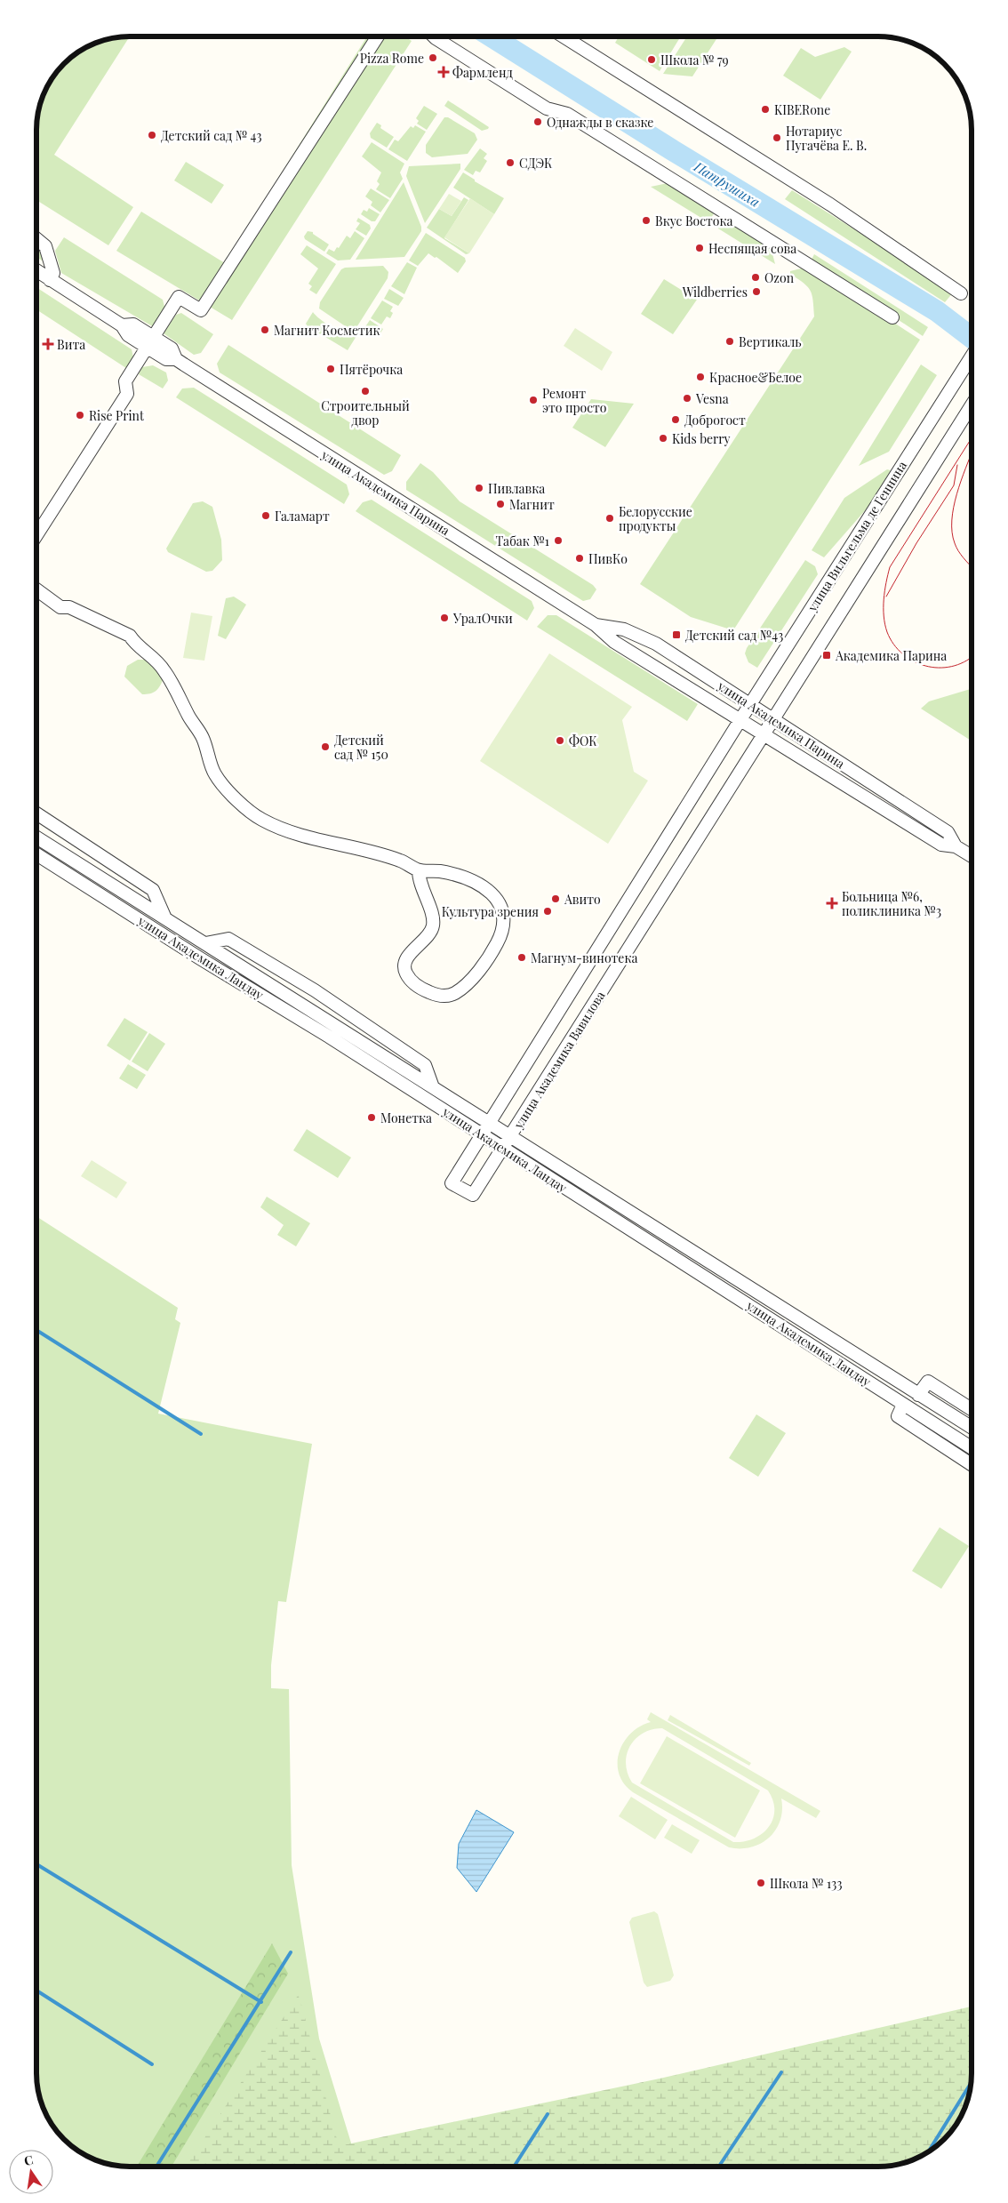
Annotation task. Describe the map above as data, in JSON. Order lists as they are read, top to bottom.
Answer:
{
  "streets": {
    "street": [
      "улица Академика Парина",
      "улица Вильгельма де Геннина",
      "улица Академика Ландау",
      "улица Академика Вавилова"
    ]
  },
  "crossings": [
    ["улица Академика Парина", "улица Вильгельма де Геннина"],
    ["улица Академика Парина", "улица Академика Вавилова"],
    ["улица Вильгельма де Геннина", "улица Академика Вавилова"],
    ["улица Академика Ландау", "улица Академика Вавилова"]
  ],
  "water": ["Патрушиха"],
  "places": {
    "other": [
      "Pizza Rome",
      "Школа № 79",
      "KIBERone",
      "Однажды в сказке",
      "Детский сад № 43",
      "Нотариус Пугачёва Е. В.",
      "СДЭК",
      "Вкус Востока",
      "Неспящая сова",
      "Ozon",
      "Wildberries",
      "Магнит Косметик",
      "Вертикаль",
      "Пятёрочка",
      "Красное&Белое",
      "Строительный двор",
      "Vesna",
      "Ремонт это просто",
      "Rise Print",
      "Доброгост",
      "Kids berry",
      "Пивлавка",
      "Магнит",
      "Галамарт",
      "Белорусские продукты",
      "Табак №1",
      "ПивКо",
      "УралОчки",
      "ФОК",
      "Детский сад № 150",
      "Авито",
      "Культура зрения",
      "Магнум-винотека",
      "Монетка",
      "Школа № 133"
    ],
    "health": ["Фармленд", "Вита", "Больница №6, поликлиника №3"],
    "transit": ["Детский сад №43", "Академика Парина"]
  },
  "north": "top"
}
